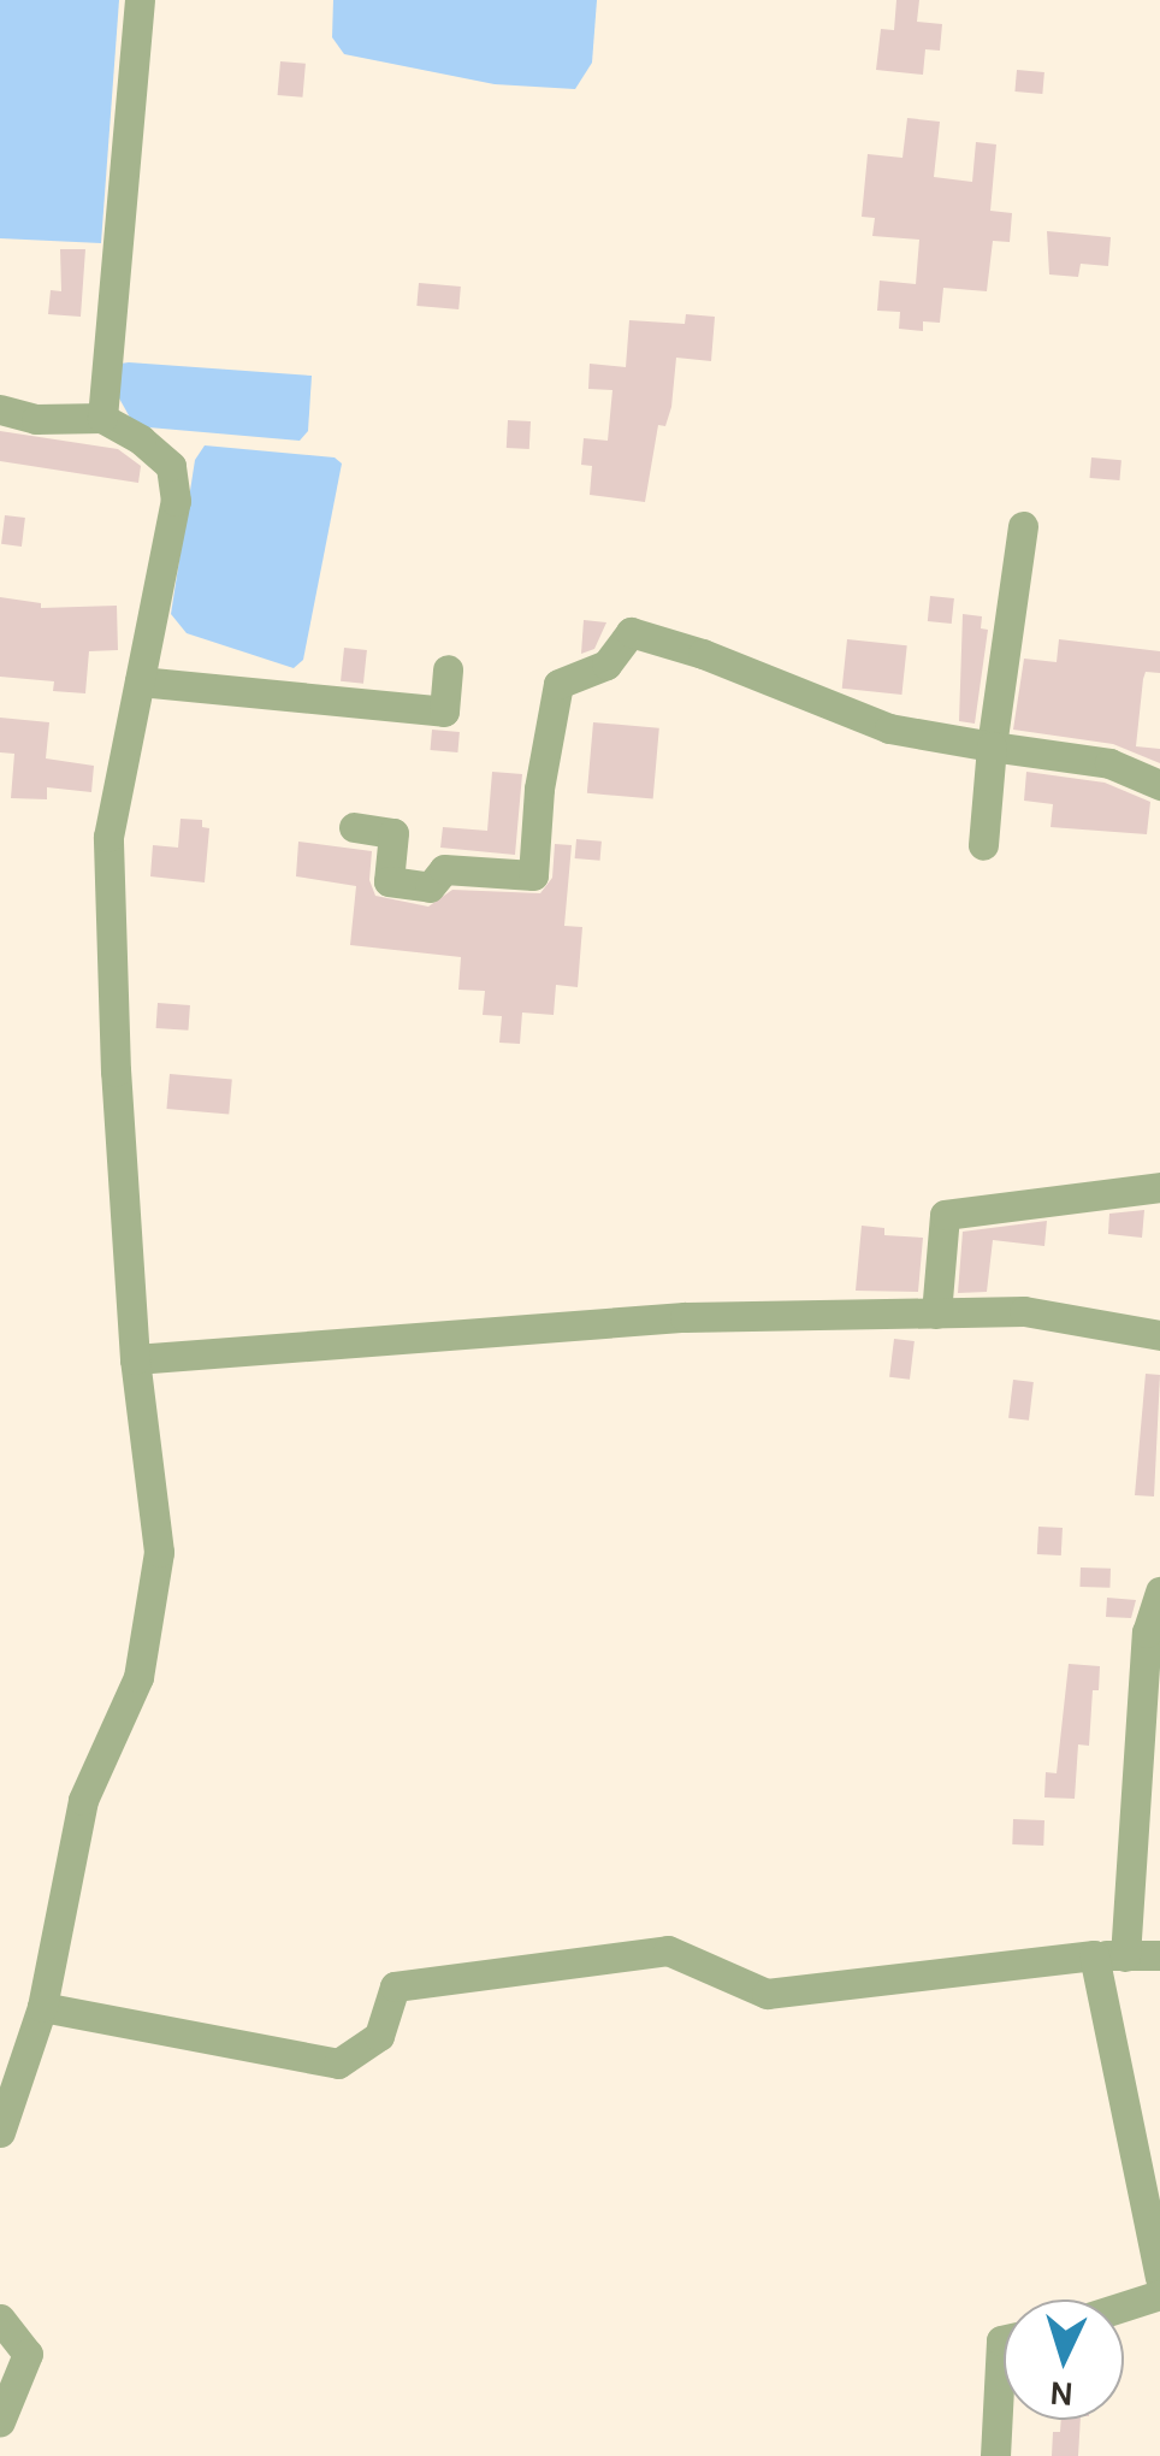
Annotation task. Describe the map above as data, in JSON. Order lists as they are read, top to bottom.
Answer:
{
  "north": "bottom"
}
